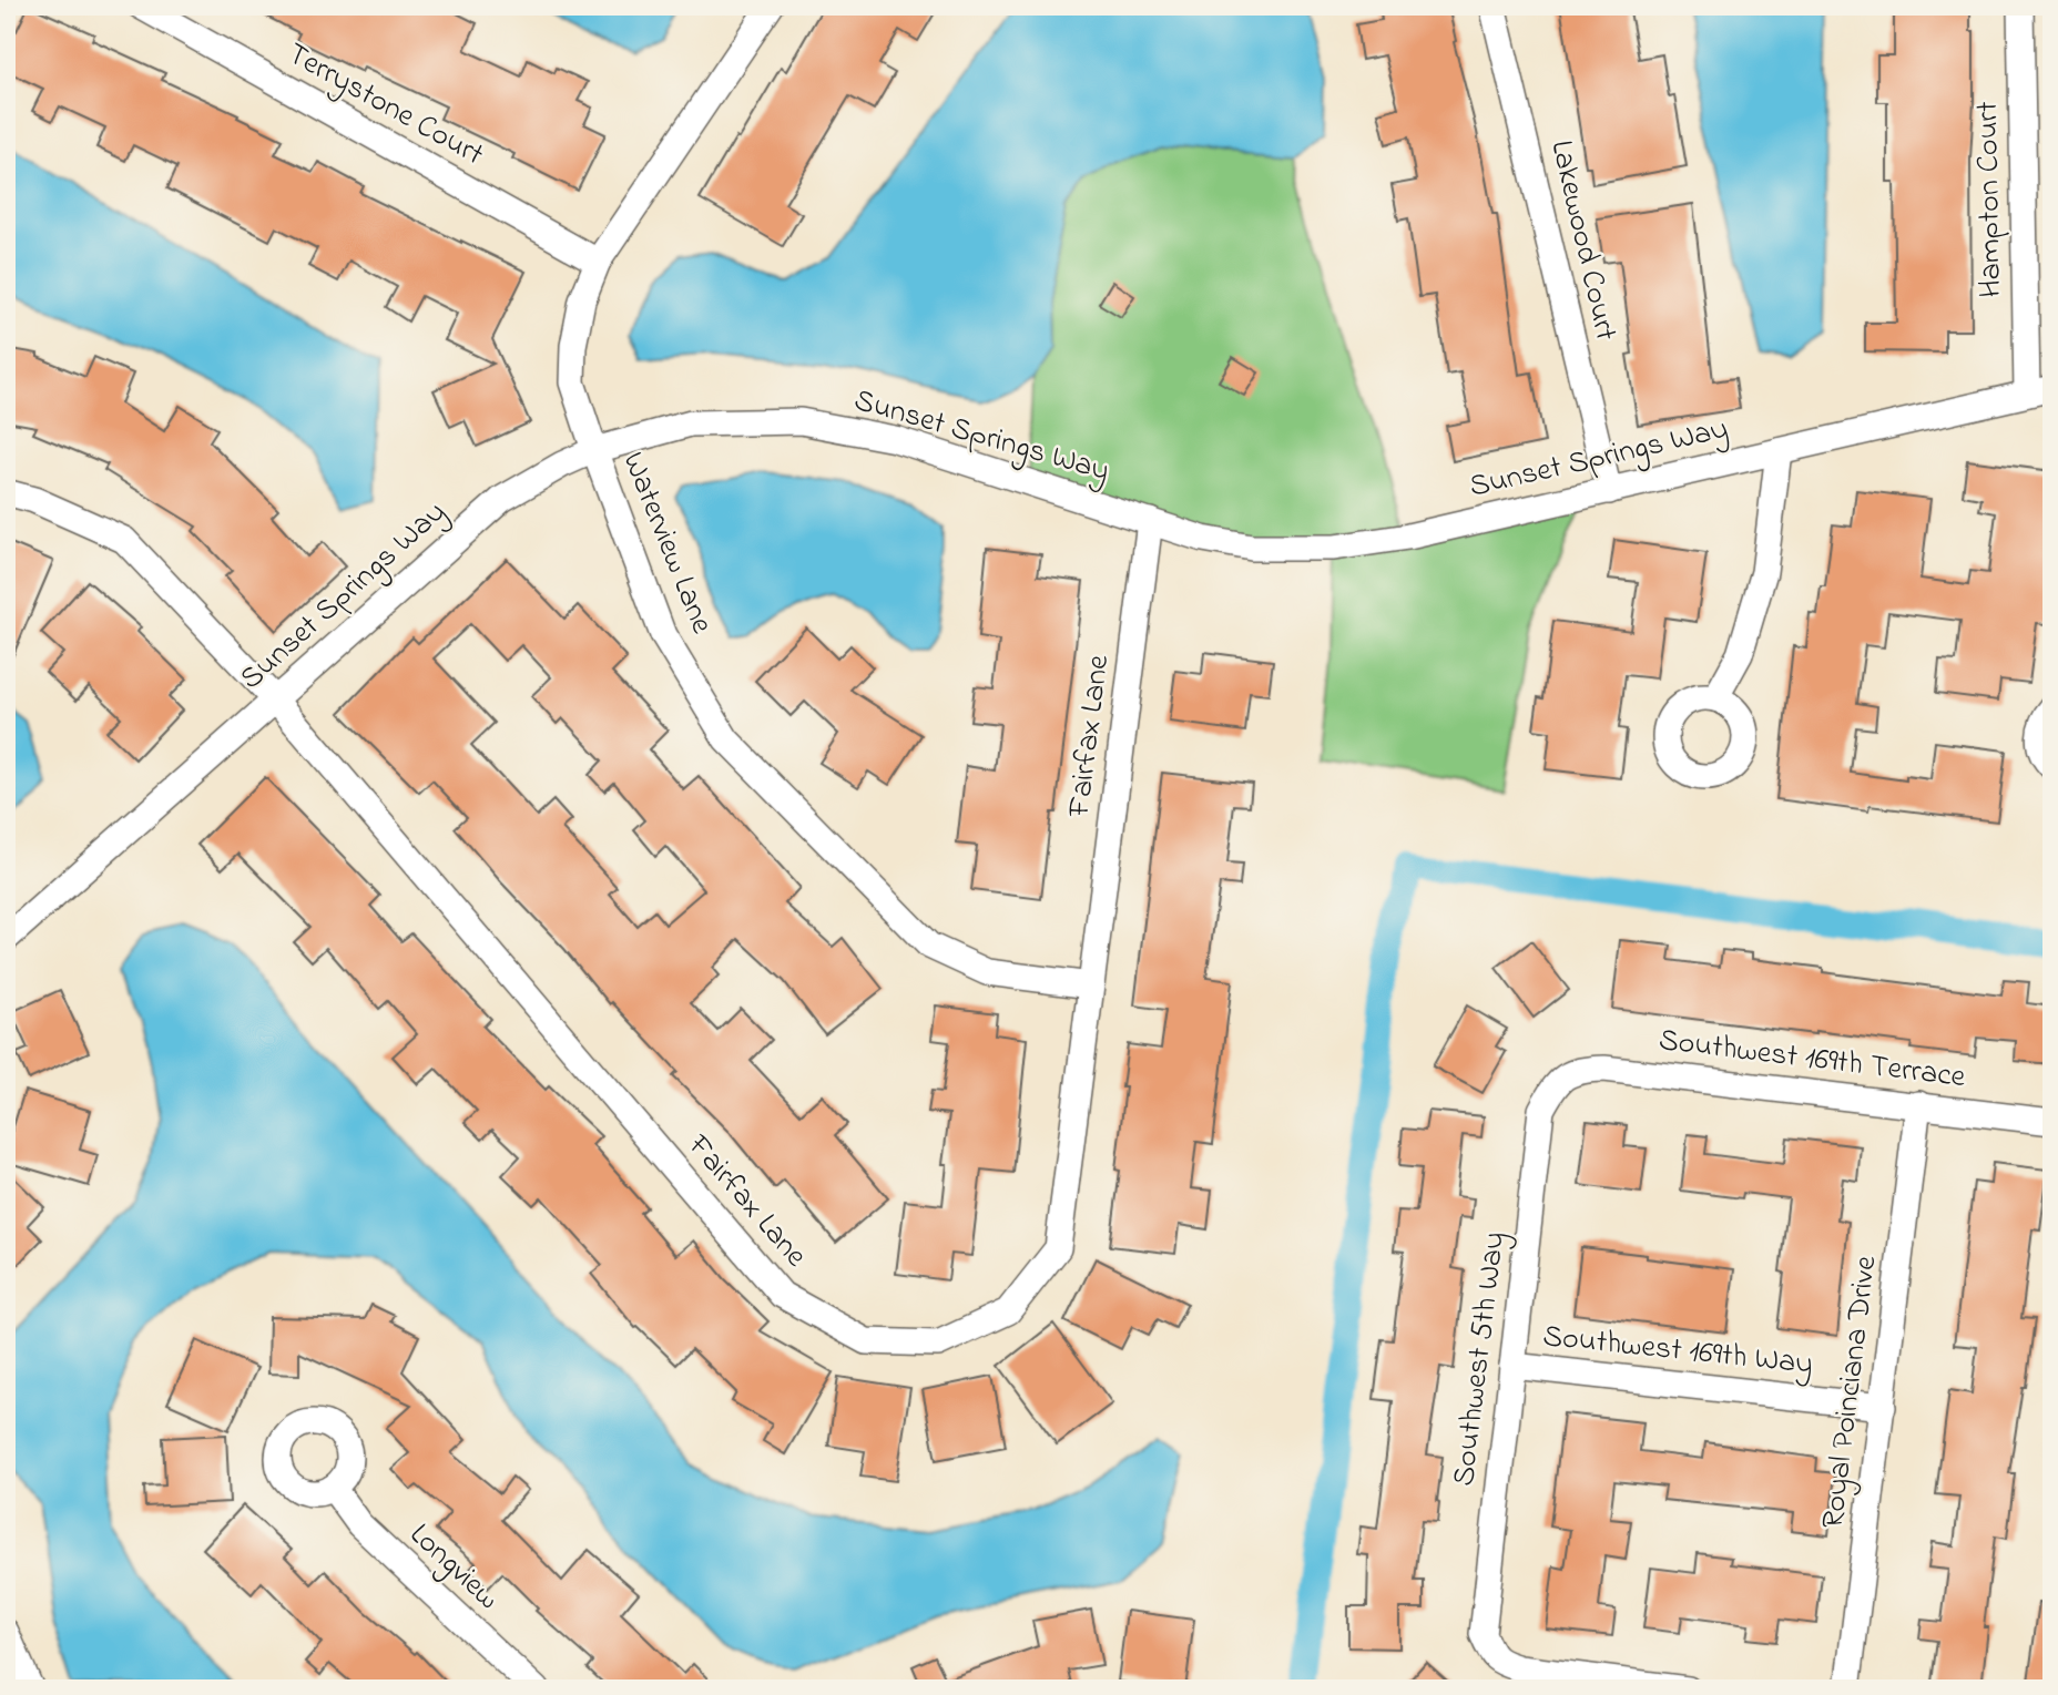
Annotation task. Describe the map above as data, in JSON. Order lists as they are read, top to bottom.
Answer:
{
  "streets": {
    "street": [
      "Terrystone Court",
      "Hampton Court",
      "Lakewood Court",
      "Sunset Springs Way",
      "Waterview Lane",
      "Fairfax Lane",
      "Southwest 169th Terrace",
      "Southwest 169th Way",
      "Southwest 5th Way",
      "Royal Poinciana Drive",
      "Longview"
    ]
  },
  "crossings": [
    ["Terrystone Court", "Waterview Lane"],
    ["Hampton Court", "Sunset Springs Way"],
    ["Lakewood Court", "Sunset Springs Way"],
    ["Sunset Springs Way", "Waterview Lane"],
    ["Sunset Springs Way", "Fairfax Lane"],
    ["Waterview Lane", "Fairfax Lane"],
    ["Southwest 169th Terrace", "Southwest 5th Way"],
    ["Southwest 169th Terrace", "Royal Poinciana Drive"],
    ["Southwest 169th Way", "Southwest 5th Way"],
    ["Southwest 169th Way", "Royal Poinciana Drive"]
  ]
}
